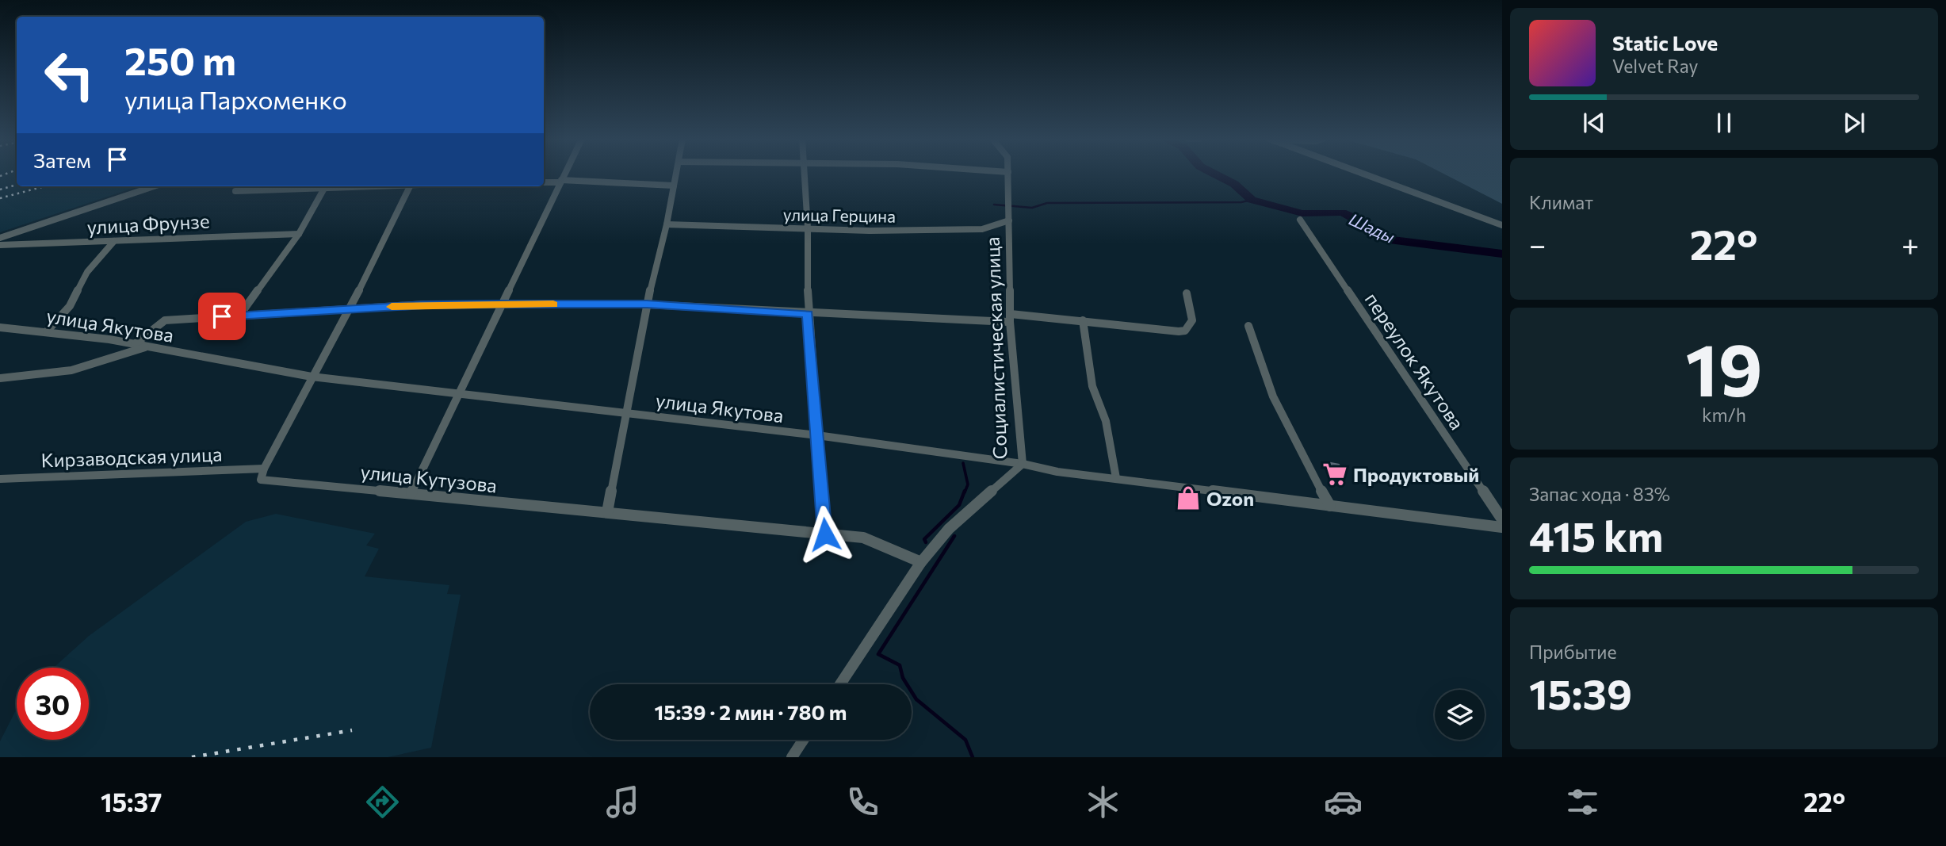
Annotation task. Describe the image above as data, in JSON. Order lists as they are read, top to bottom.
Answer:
{
  "streets": {
    "street": [
      "улица Герцина",
      "улица Фрунзе",
      "улица Якутова",
      "Социалистическая улица",
      "переулок Якутова",
      "Кирзаводская улица",
      "улица Кутузова"
    ]
  },
  "crossings": [
    ["улица Герцина", "Социалистическая улица"],
    ["улица Якутова", "Социалистическая улица"],
    ["Социалистическая улица", "улица Кутузова"],
    ["Кирзаводская улица", "улица Кутузова"]
  ],
  "water": ["Шады"],
  "places": {
    "supermarket": ["Продуктовый"],
    "shop": ["Ozon"]
  },
  "page": {
    "turn": ["250 m", "улица Пархоменко"],
    "song": ["Static Love", "Velvet Ray"],
    "then": "Затем",
    "tile": [
      "Климат",
      ["19", "km/h"],
      ["Запас хода · 83%", "415 km"],
      ["Прибытие", "15:39"]
    ],
    "heat": ["−", "22°", "+"],
    "limit": "30",
    "trip": "15:39 · 2 мин · 780 m",
    "tabs": ["15:37", "22°"]
  }
}
